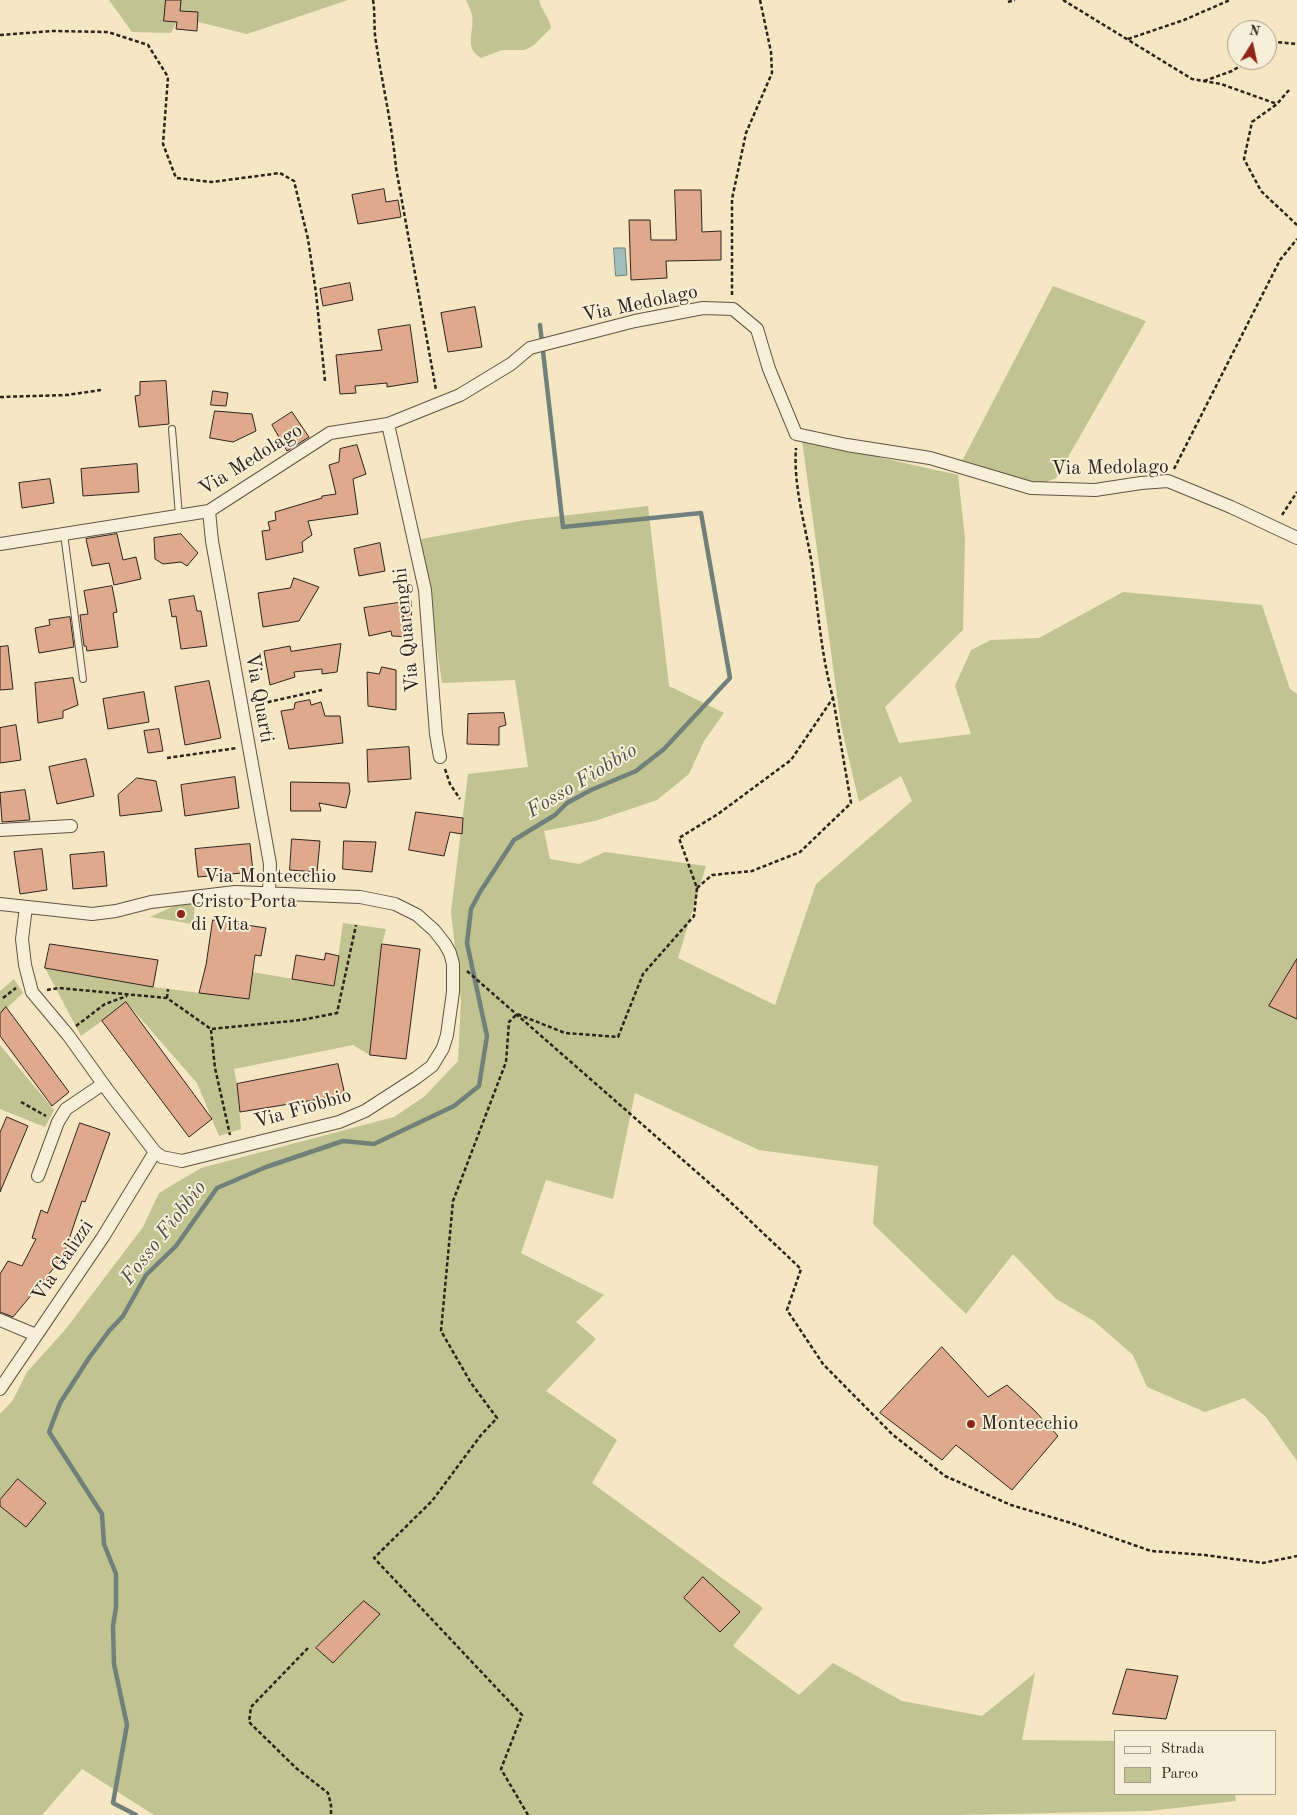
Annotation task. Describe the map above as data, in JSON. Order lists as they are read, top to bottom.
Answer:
{
  "streets": {
    "street": [
      "Via Medolago",
      "Via Quarenghi",
      "Via Quarti",
      "Via Montecchio",
      "Via Fiobbio",
      "Via Galizzi"
    ]
  },
  "crossings": [
    ["Via Medolago", "Via Quarenghi"],
    ["Via Medolago", "Via Quarti"],
    ["Via Quarti", "Via Montecchio"],
    ["Via Montecchio", "Via Fiobbio"],
    ["Via Fiobbio", "Via Galizzi"]
  ],
  "water": ["Fosso Fiobbio"],
  "places": ["Cristo Porta di Vita", "Montecchio"],
  "legend": ["Strada", "Parco"],
  "north": "top"
}
